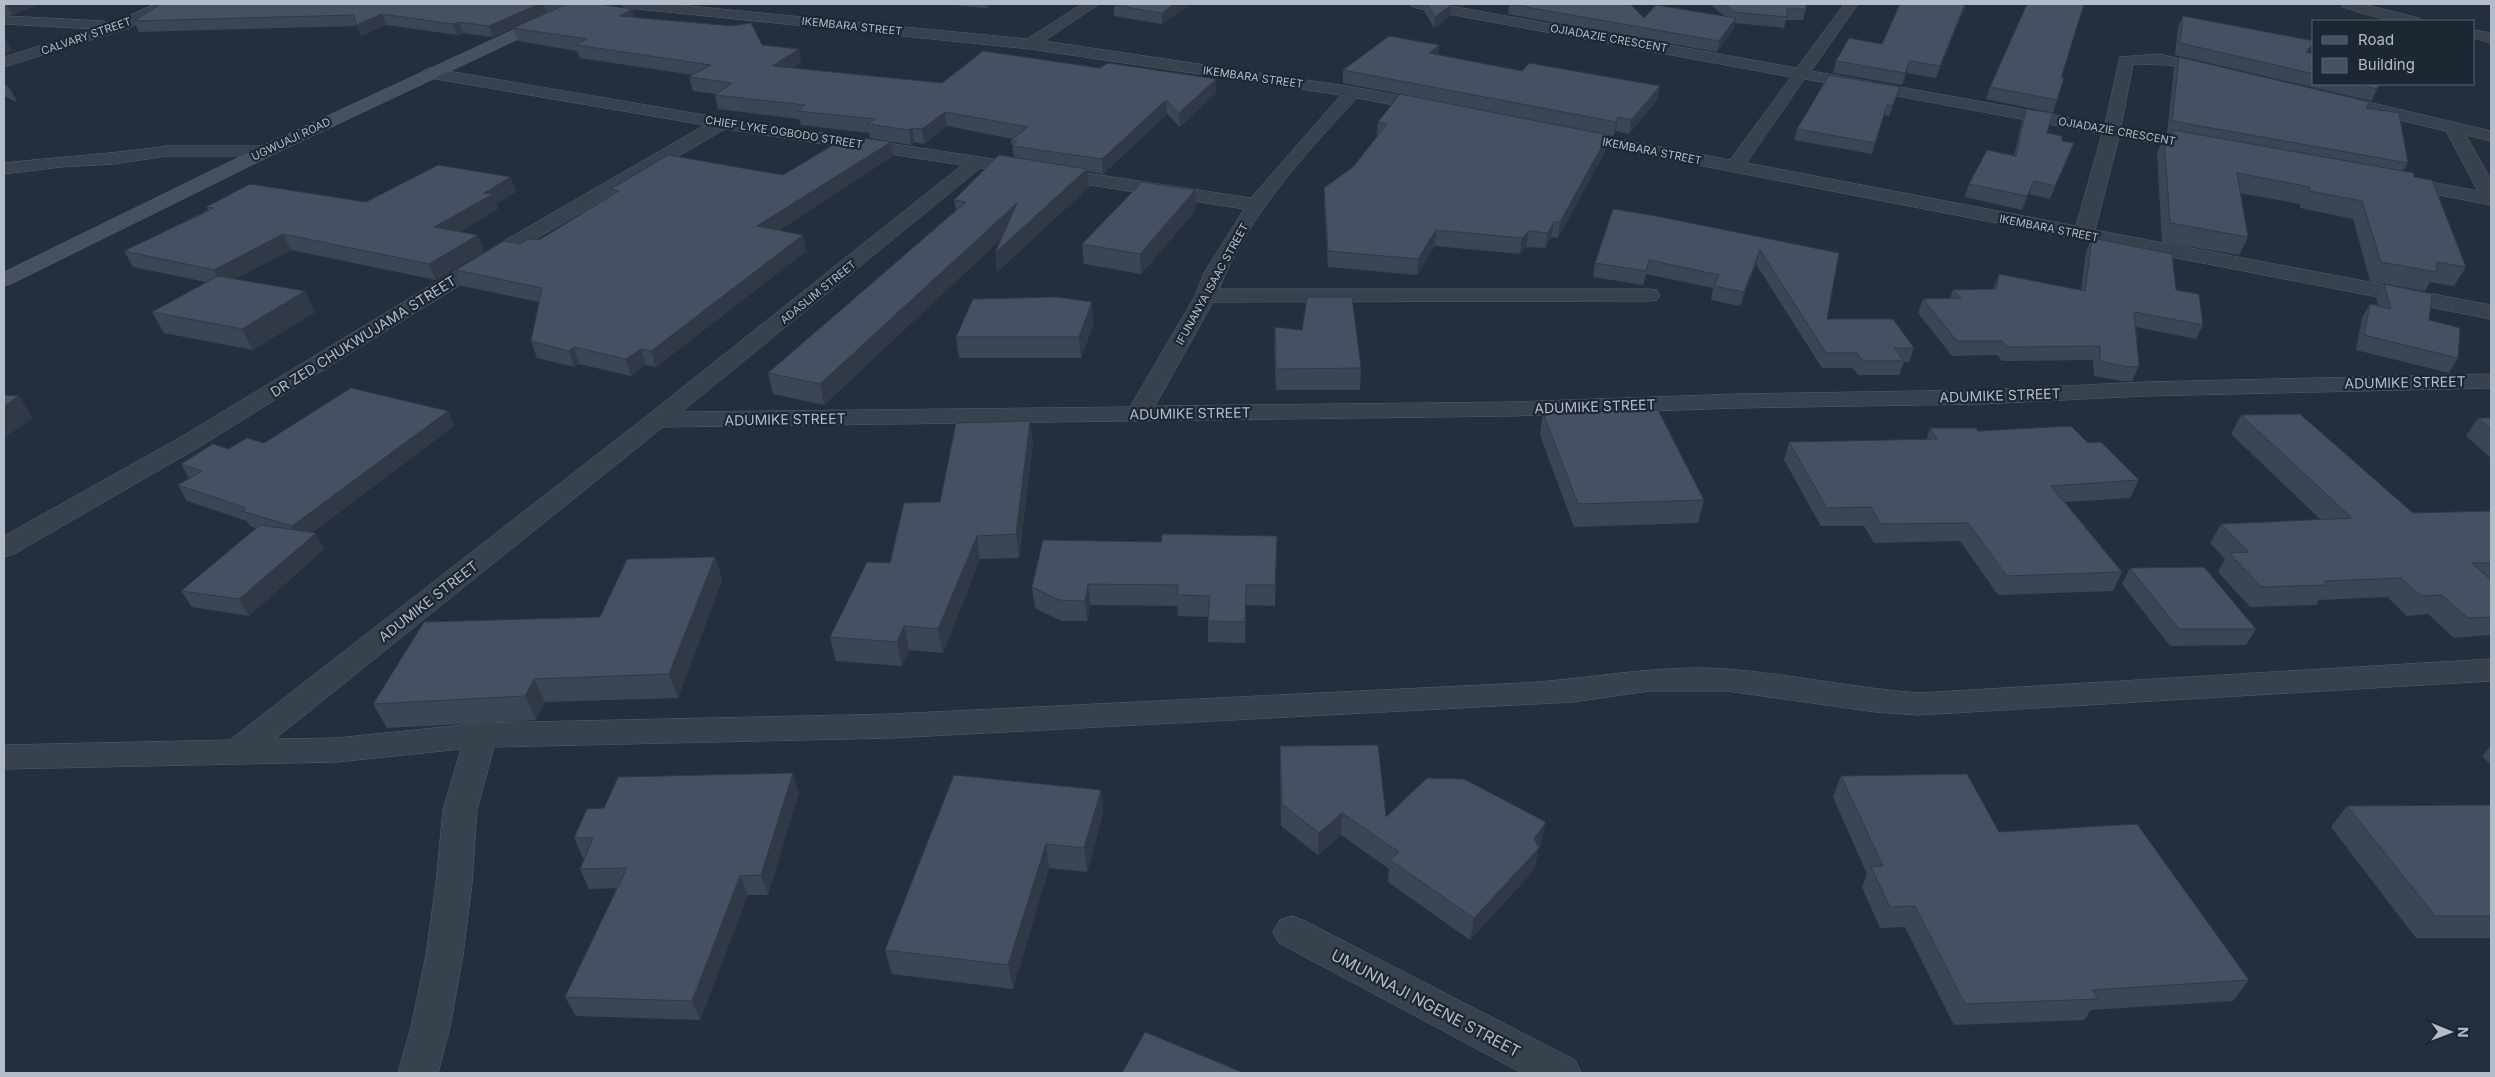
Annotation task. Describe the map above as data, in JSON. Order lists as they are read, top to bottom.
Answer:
{
  "streets": {
    "main road": ["UGWUAJI ROAD"],
    "street": [
      "IKEMBARA STREET",
      "CALVARY STREET",
      "OJIADAZIE CRESCENT",
      "CHIEF LYKE OGBODO STREET",
      "IFUNANYA ISAAC STREET",
      "ADASLIM STREET",
      "DR ZED CHUKWUJAMA STREET",
      "ADUMIKE STREET",
      "UMUNNAJI NGENE STREET"
    ]
  },
  "crossings": [
    ["IKEMBARA STREET", "IFUNANYA ISAAC STREET"],
    ["CHIEF LYKE OGBODO STREET", "UGWUAJI ROAD"],
    ["CHIEF LYKE OGBODO STREET", "IFUNANYA ISAAC STREET"],
    ["CHIEF LYKE OGBODO STREET", "ADASLIM STREET"],
    ["CHIEF LYKE OGBODO STREET", "DR ZED CHUKWUJAMA STREET"],
    ["IFUNANYA ISAAC STREET", "ADUMIKE STREET"],
    ["ADASLIM STREET", "ADUMIKE STREET"]
  ],
  "legend": ["Road", "Building"],
  "north": "right"
}
